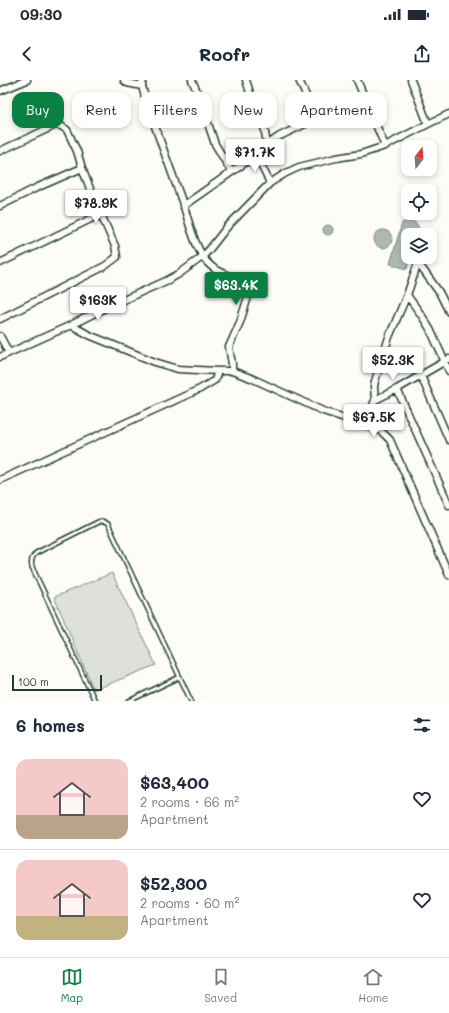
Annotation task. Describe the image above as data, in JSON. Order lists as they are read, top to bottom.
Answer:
{
  "scale_bar": "100 m",
  "north": "top",
  "page": {
    "status": "09:30",
    "header": "Roofr",
    "chip": [
      "Buy",
      "Rent",
      "Filters",
      "New",
      "Apartment"
    ],
    "price": [
      "$71.7K",
      "$78.9K",
      "$63.4K",
      "$163K",
      "$52.3K",
      "$67.5K"
    ],
    "scale": "100 m",
    "heading": "6 homes",
    "list": [
      {
        "name": "$63,400",
        "note": "2 rooms · 66 m² · Apartment"
      },
      {
        "name": "$52,300",
        "note": "2 rooms · 60 m² · Apartment"
      }
    ],
    "tabs": ["Map", "Saved", "Home"]
  }
}
